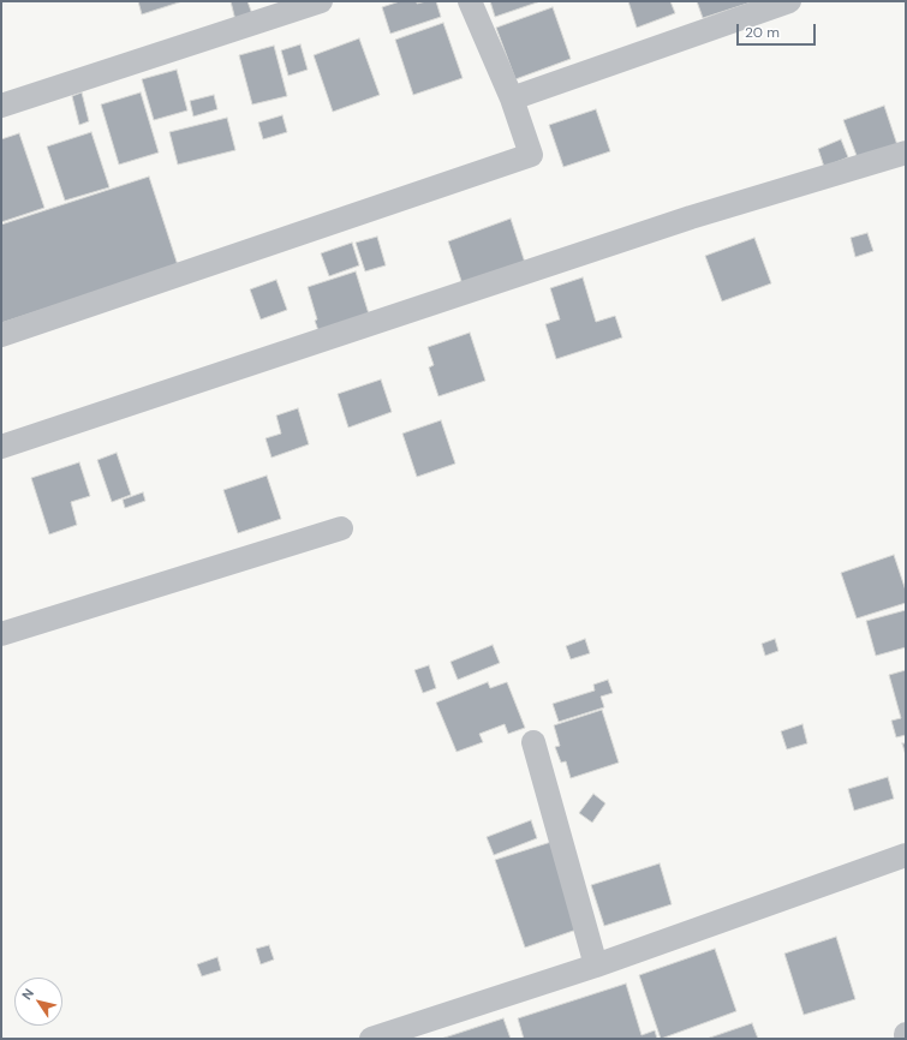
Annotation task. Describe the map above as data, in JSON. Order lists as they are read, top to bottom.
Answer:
{
  "scale_bar": "20 m",
  "north": "top left"
}
